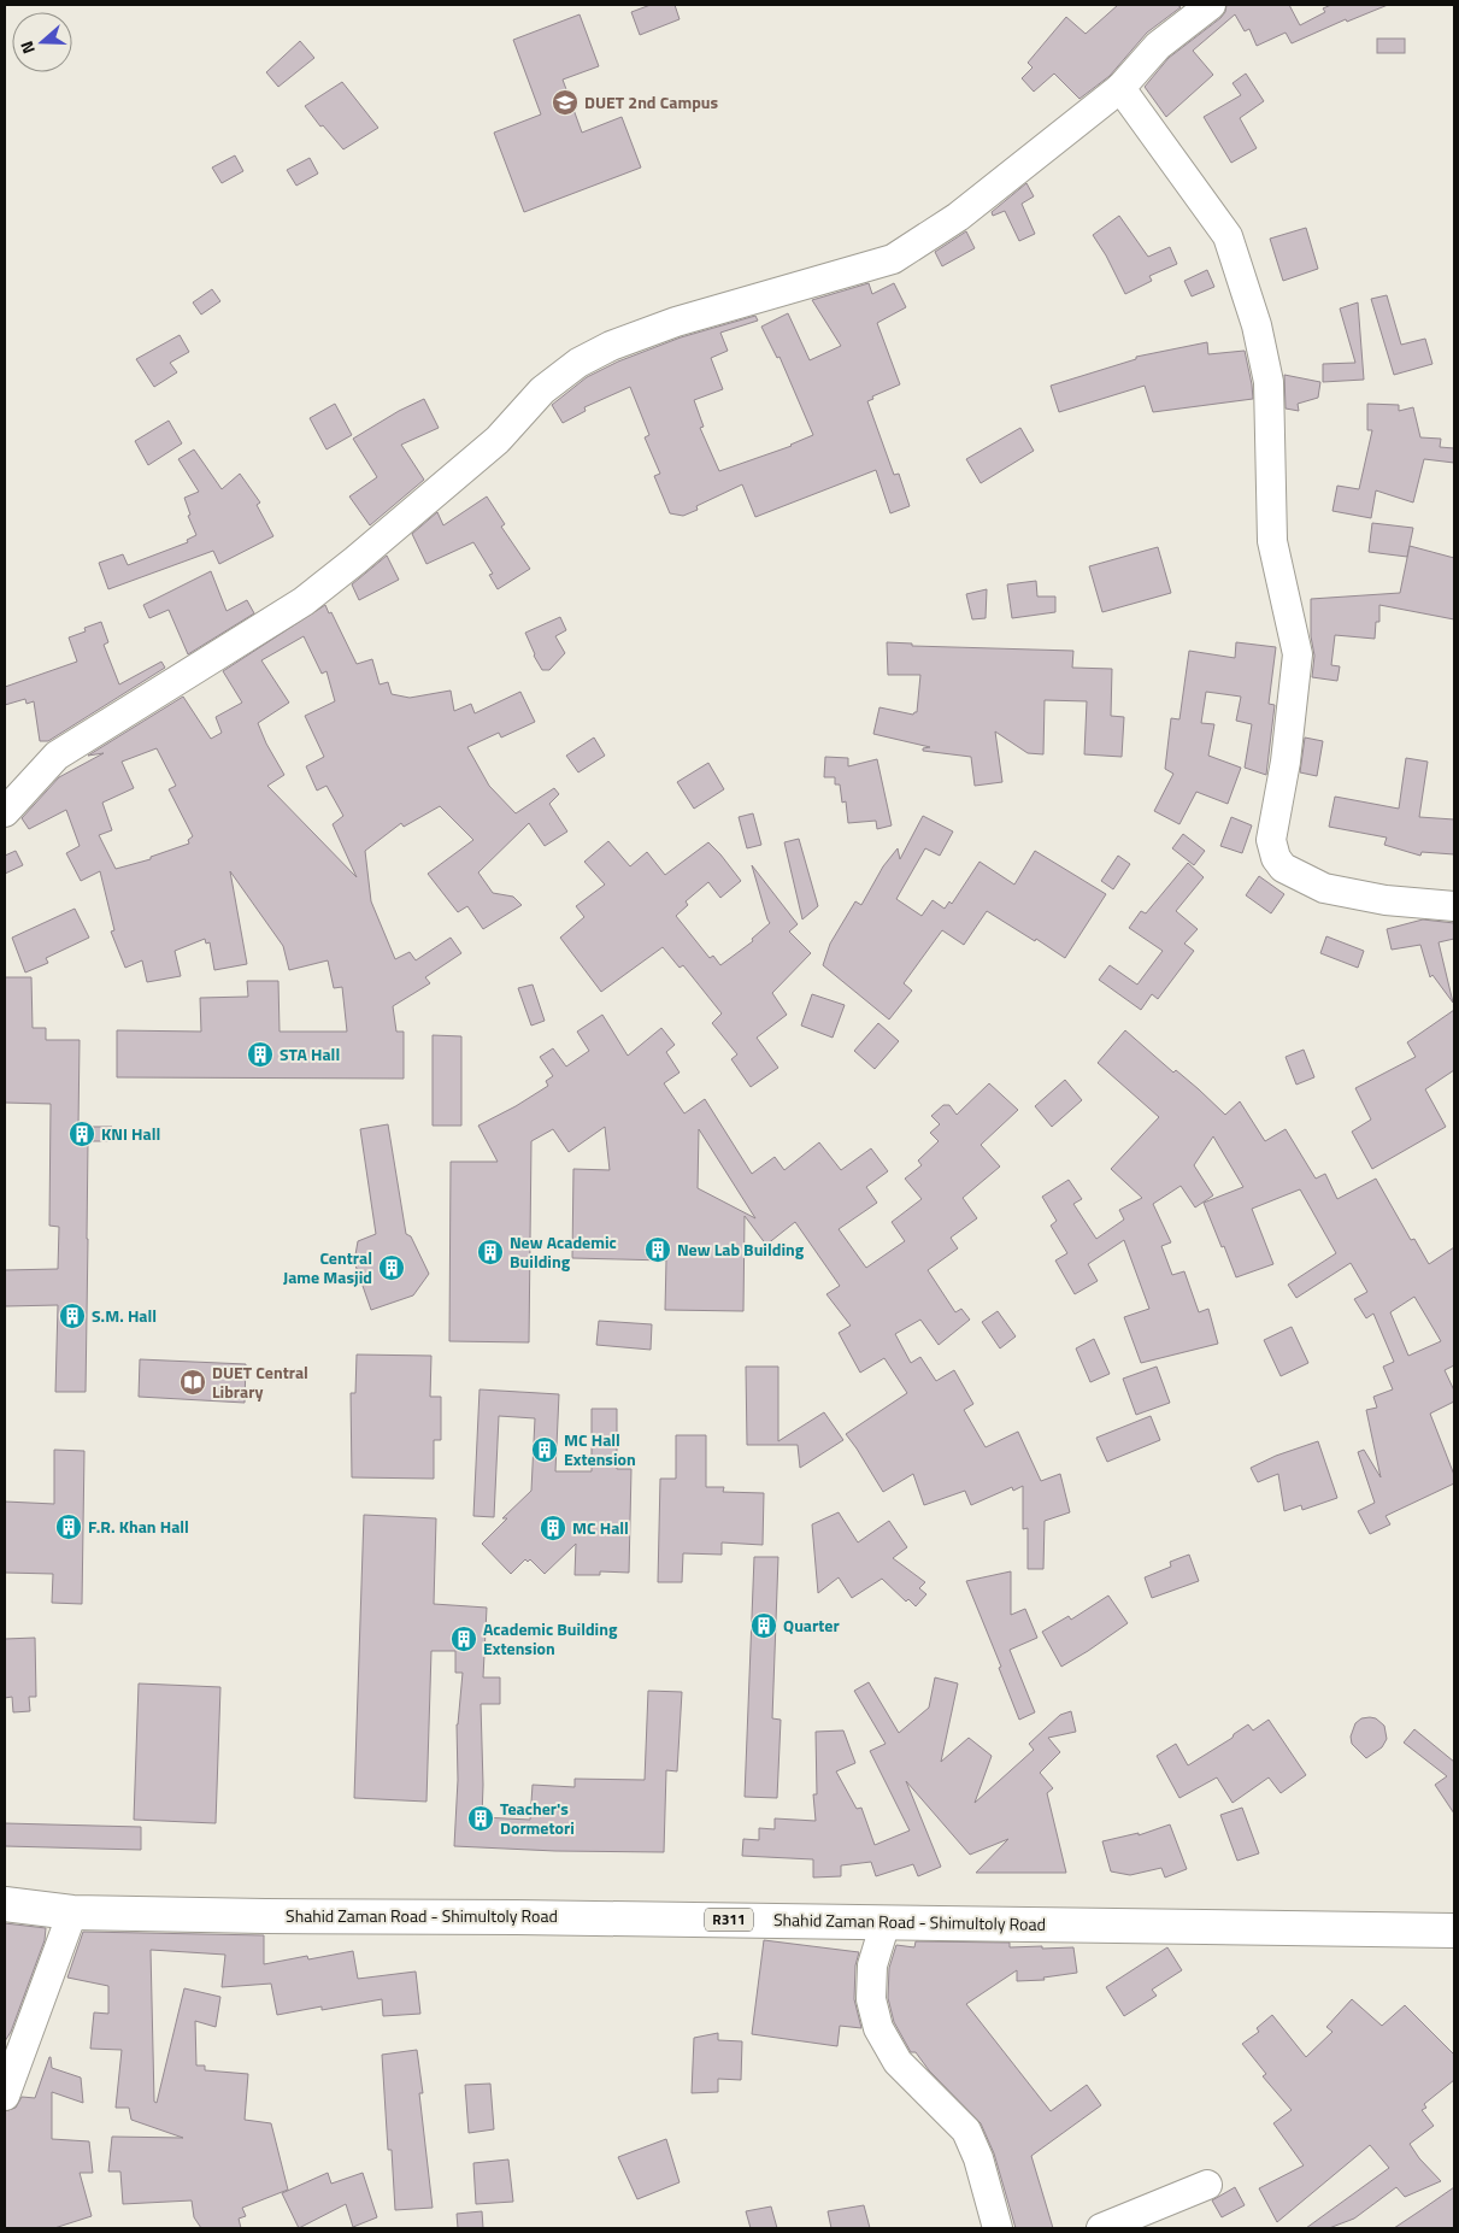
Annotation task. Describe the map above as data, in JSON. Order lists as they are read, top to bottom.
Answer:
{
  "streets": {
    "main road": ["Shahid Zaman Road - Shimultoly Road", "R311"]
  },
  "places": {
    "school or university": ["DUET 2nd Campus"],
    "building": [
      "STA Hall",
      "KNI Hall",
      "New Lab Building",
      "New Academic Building",
      "Central Jame Masjid",
      "S.M. Hall",
      "MC Hall Extension",
      "F.R. Khan Hall",
      "MC Hall",
      "Quarter",
      "Academic Building Extension",
      "Teacher's Dormetori"
    ],
    "library": ["DUET Central Library"]
  },
  "north": "left"
}
